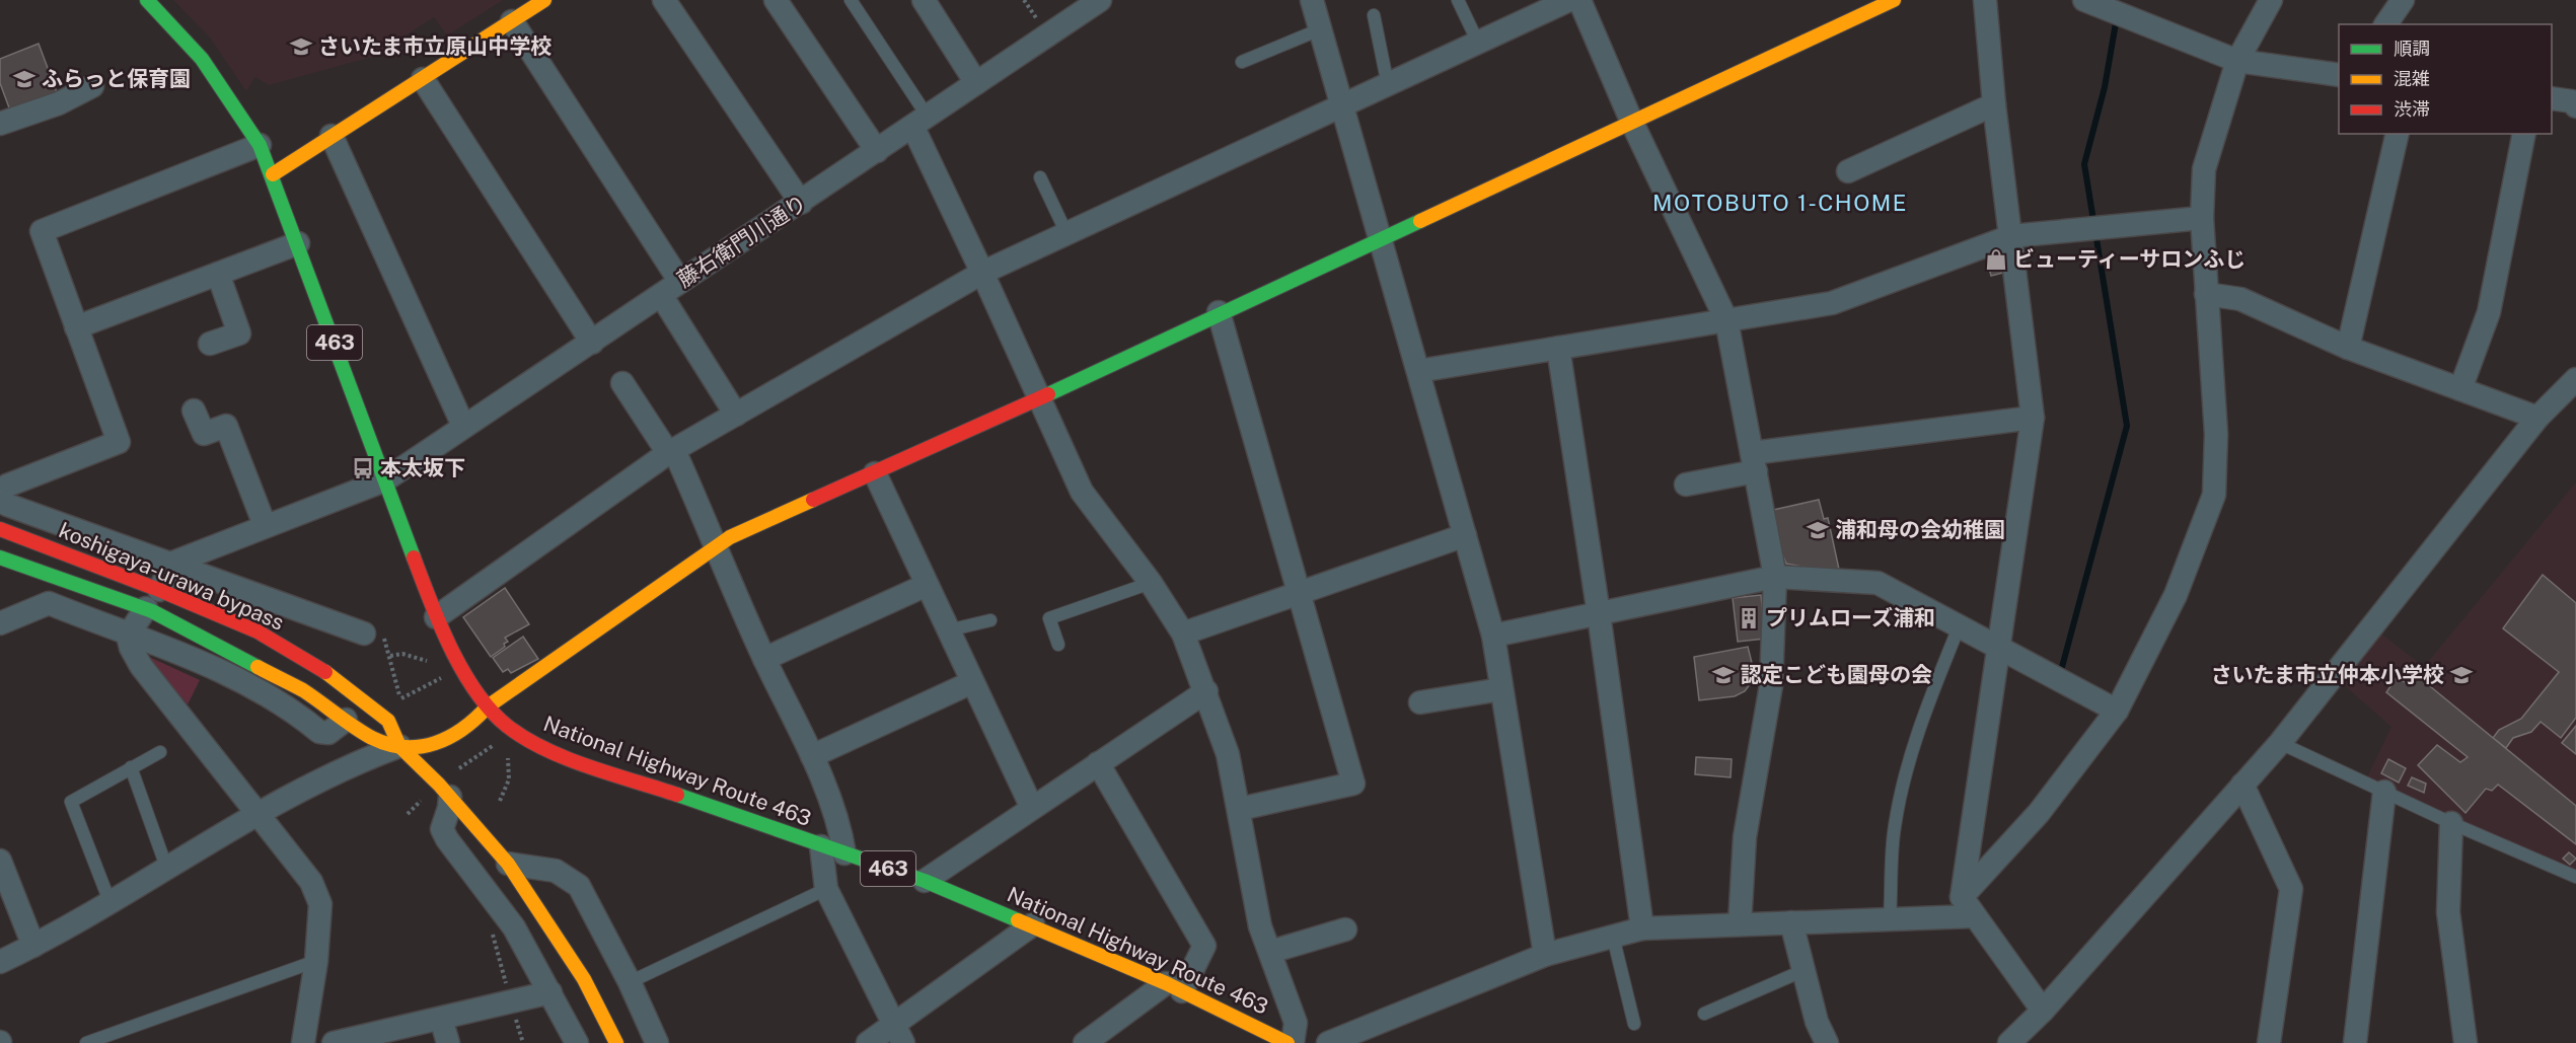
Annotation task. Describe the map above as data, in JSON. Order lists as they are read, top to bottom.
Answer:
{
  "streets": {
    "main road": ["463", "koshigaya-urawa bypass", "National Highway Route 463"],
    "street": ["藤右衛門川通り"]
  },
  "crossings": [
    ["藤右衛門川通り", "National Highway Route 463"]
  ],
  "districts": ["MOTOBUTO 1-CHOME"],
  "places": {
    "school or university": [
      "さいたま市立原山中学校",
      "ふらっと保育園",
      "浦和母の会幼稚園",
      "認定こども園母の会",
      "さいたま市立仲本小学校"
    ],
    "shop": ["ビューティーサロンふじ"],
    "bus stop": ["本太坂下"],
    "building": ["プリムローズ浦和"]
  },
  "legend": ["順調", "混雑", "渋滞"]
}
